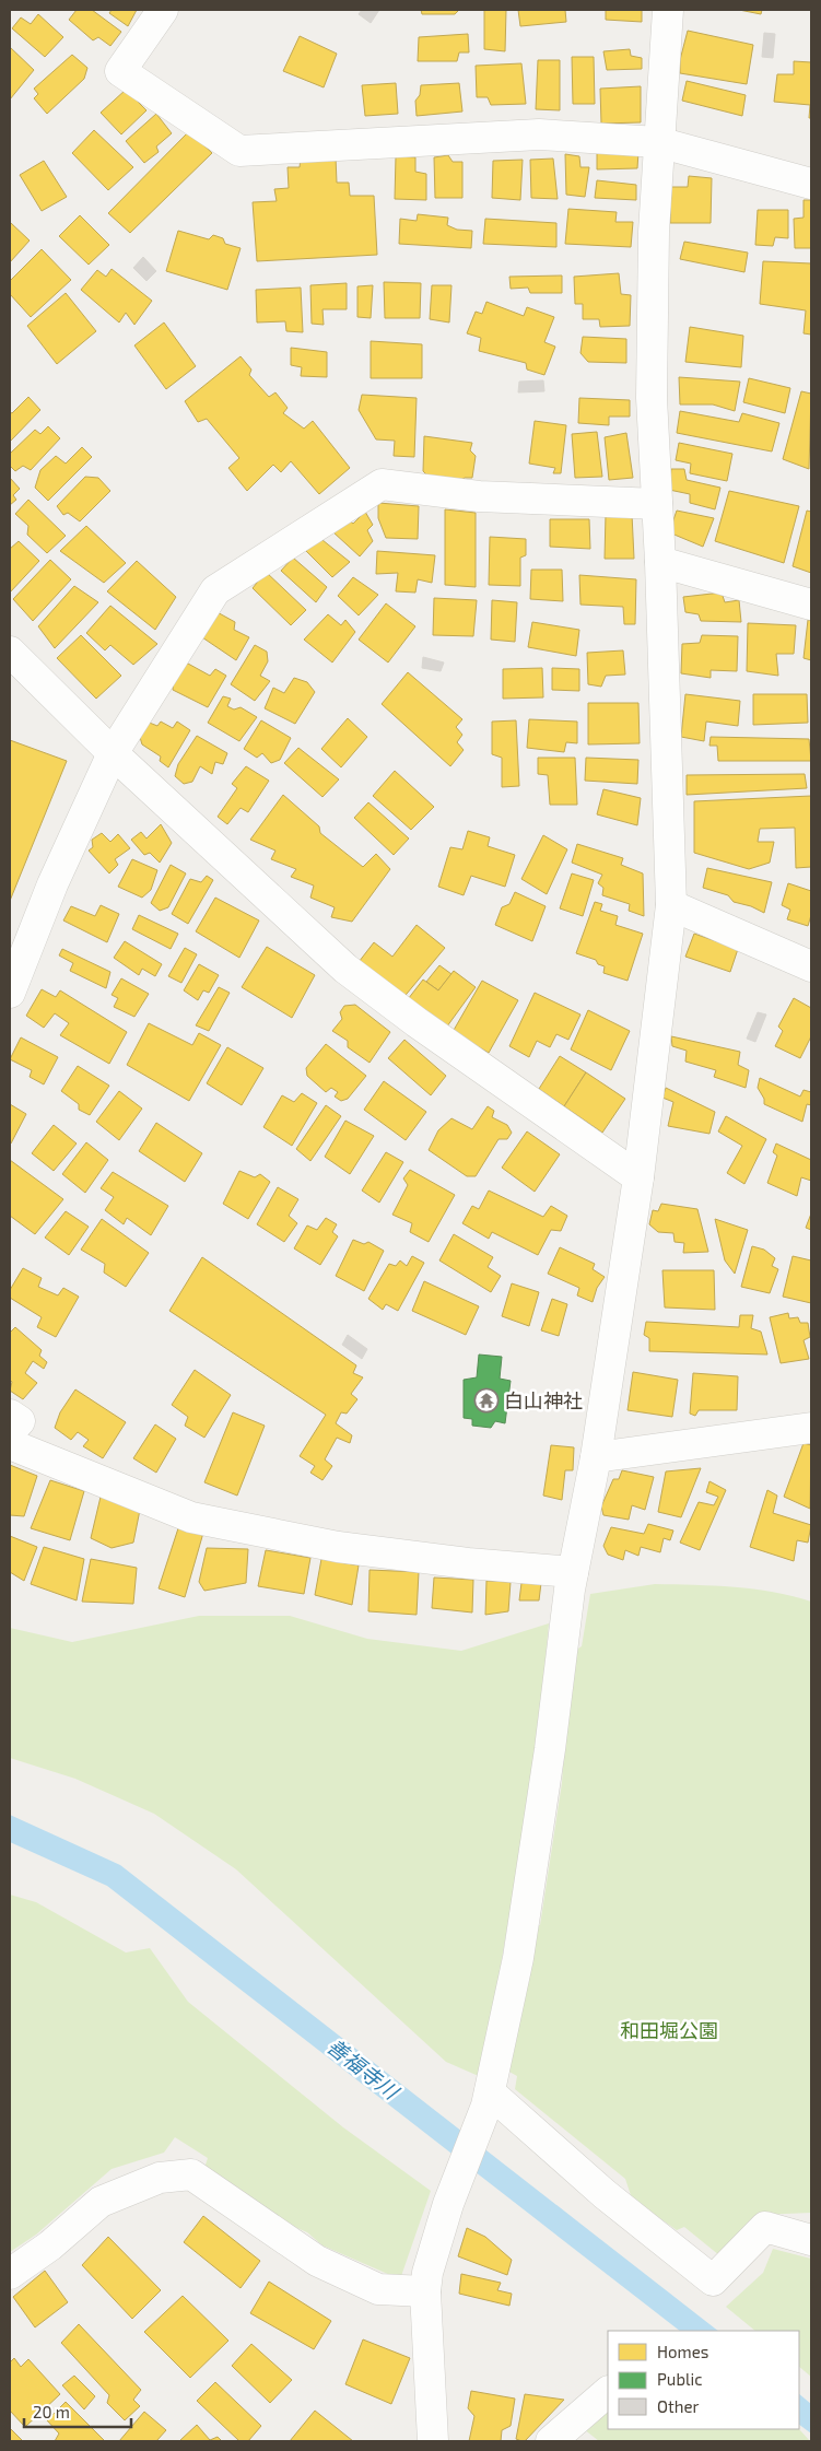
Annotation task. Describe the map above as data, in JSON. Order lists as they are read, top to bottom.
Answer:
{
  "water": ["善福寺川"],
  "parks": ["和田堀公園"],
  "places": {
    "temple": ["白山神社"]
  },
  "legend": ["Homes", "Public", "Other"],
  "scale_bar": "20 m"
}
